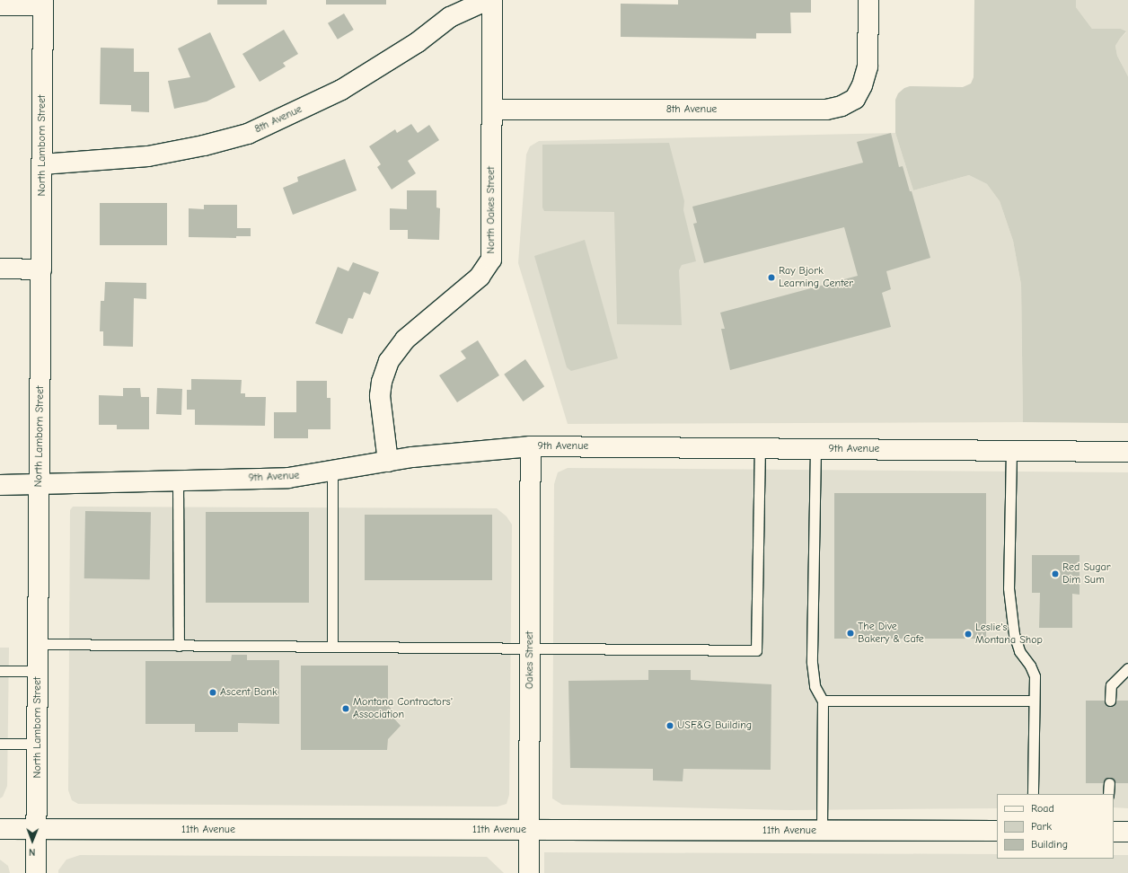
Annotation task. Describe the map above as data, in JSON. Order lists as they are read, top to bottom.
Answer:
{
  "streets": {
    "main road": [
      "8th Avenue",
      "North Lamborn Street",
      "North Oakes Street",
      "9th Avenue",
      "Oakes Street",
      "11th Avenue"
    ]
  },
  "crossings": [
    ["8th Avenue", "North Lamborn Street"],
    ["8th Avenue", "North Oakes Street"],
    ["North Lamborn Street", "9th Avenue"],
    ["North Lamborn Street", "11th Avenue"],
    ["North Oakes Street", "9th Avenue"],
    ["9th Avenue", "Oakes Street"],
    ["Oakes Street", "11th Avenue"]
  ],
  "places": [
    "Ray Bjork Learning Center",
    "Red Sugar Dim Sum",
    "The Dive Bakery & Cafe",
    "Leslie's Montana Shop",
    "Ascent Bank",
    "Montana Contractors' Association",
    "USF&G Building"
  ],
  "legend": ["Road", "Park", "Building"],
  "north": "bottom"
}
